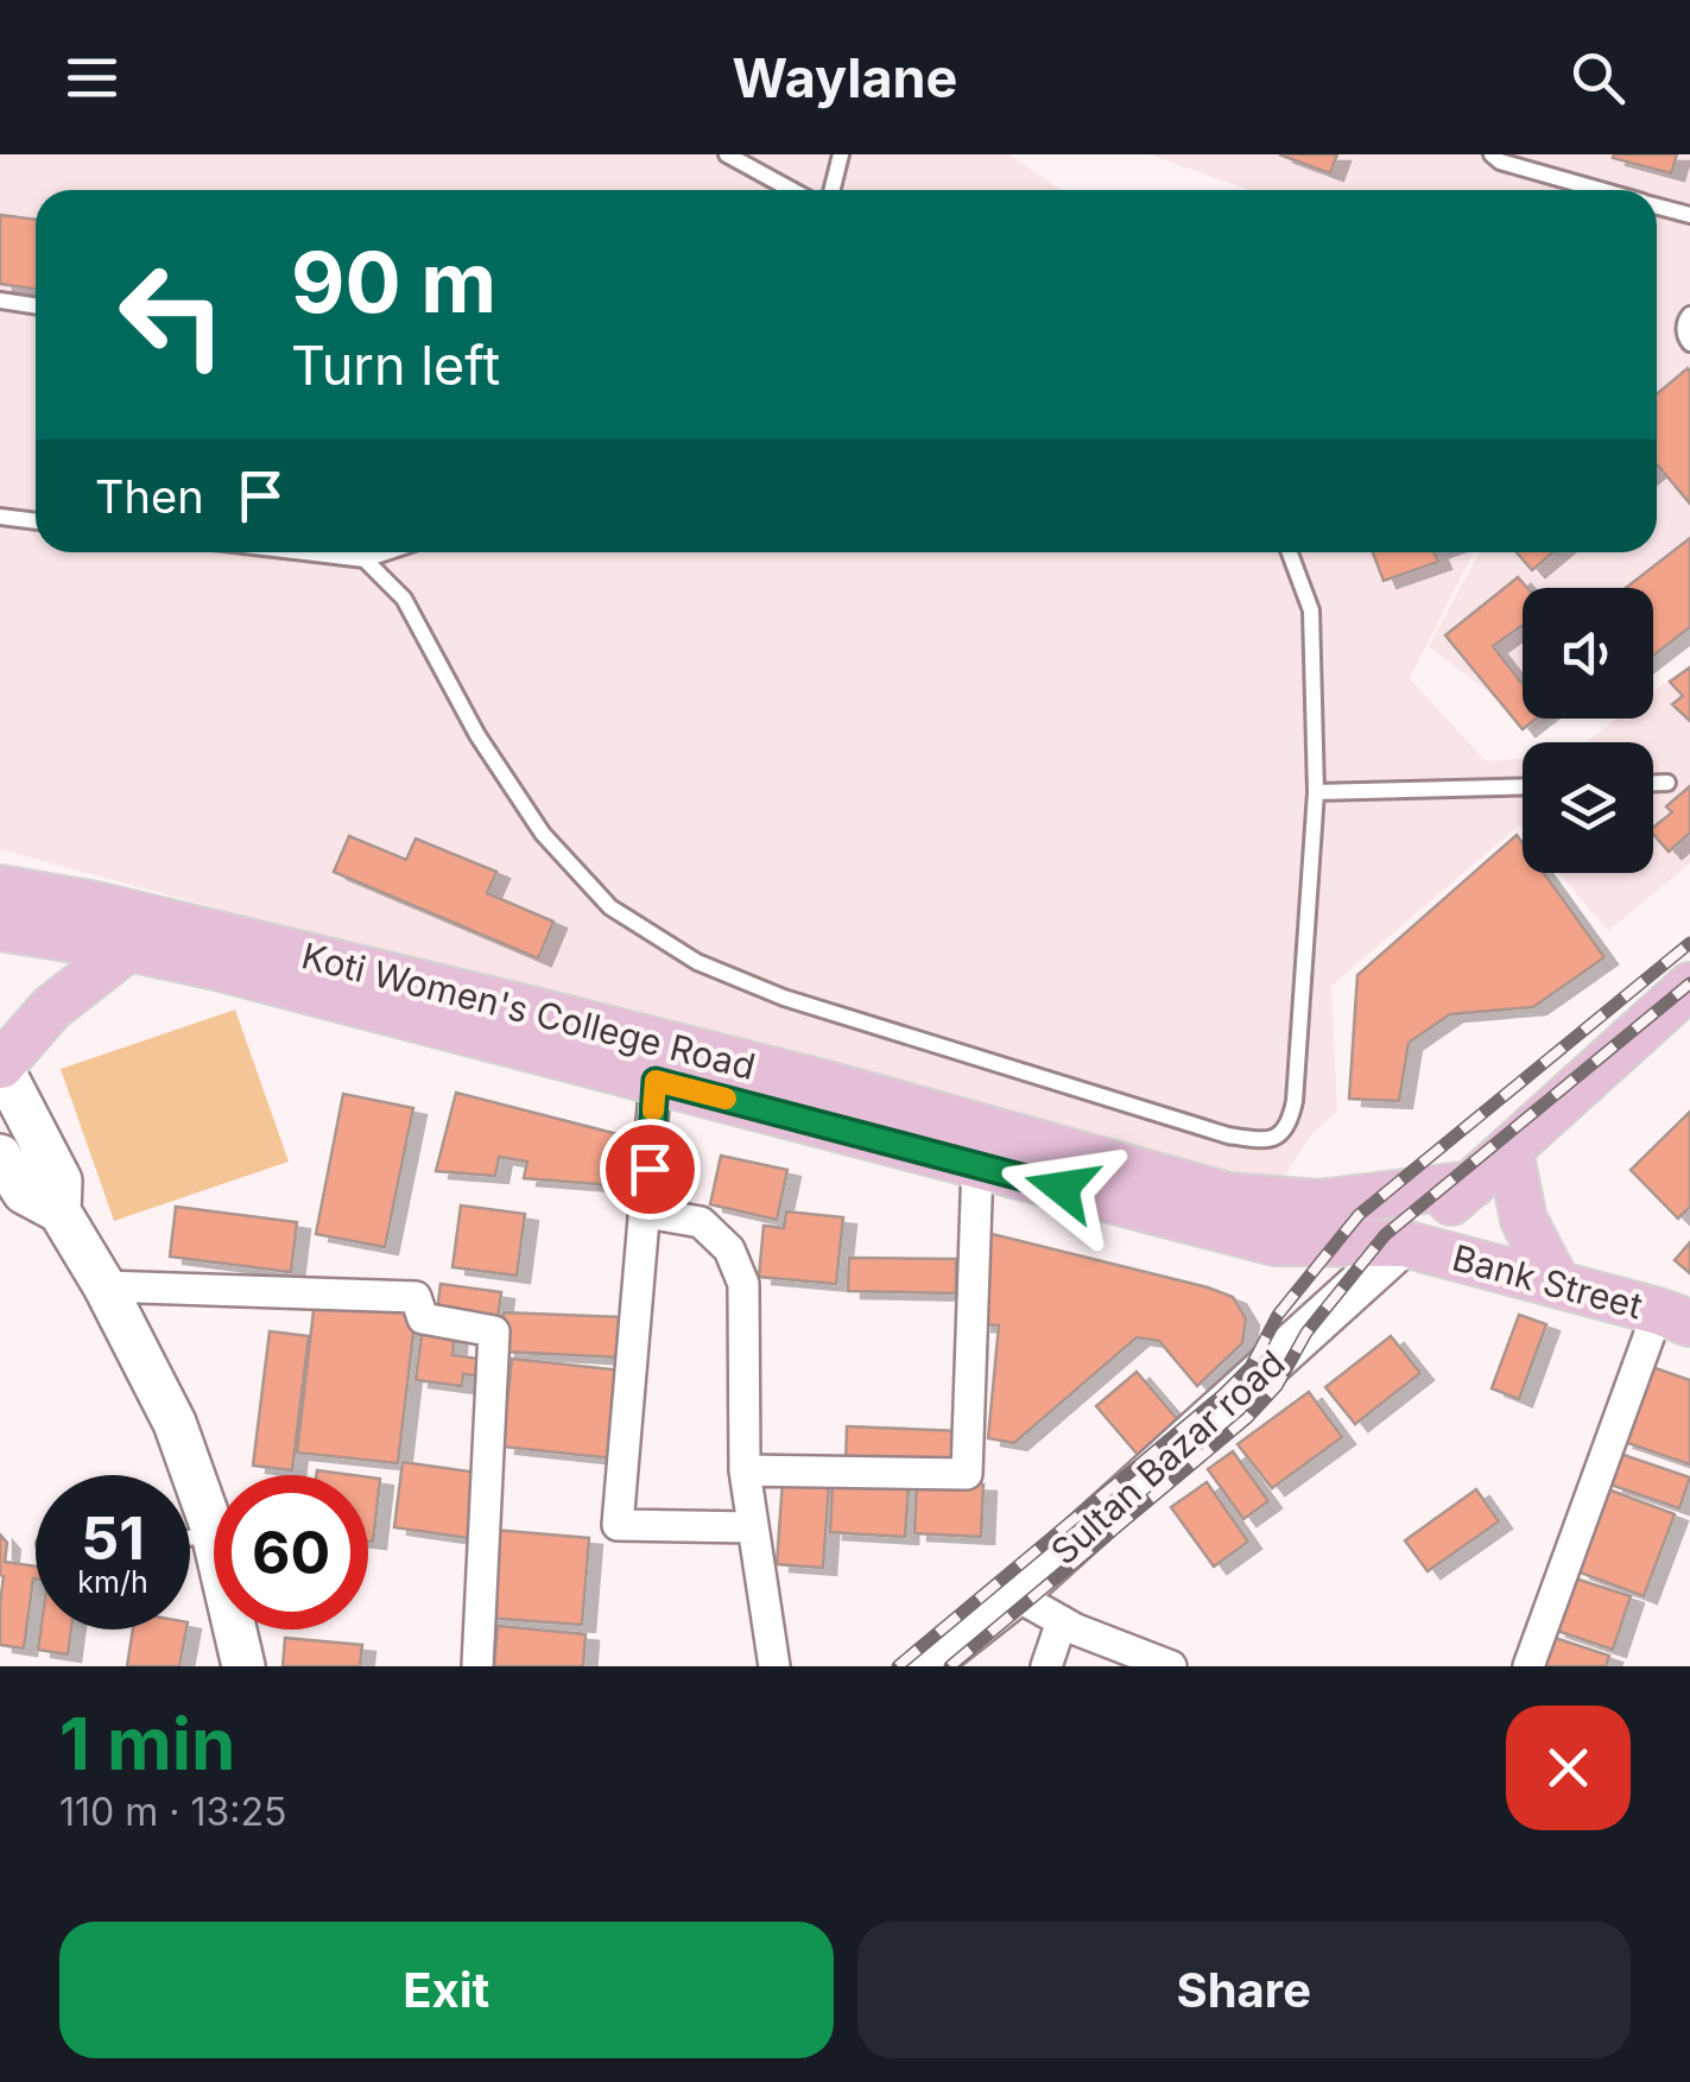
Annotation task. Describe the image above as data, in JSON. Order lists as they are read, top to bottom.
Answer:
{
  "streets": {
    "main road": ["Koti Women's College Road", "Bank Street", "Sultan Bazar road"]
  },
  "crossings": [
    ["Koti Women's College Road", "Bank Street"],
    ["Koti Women's College Road", "Sultan Bazar road"],
    ["Bank Street", "Sultan Bazar road"]
  ],
  "page": {
    "header": "Waylane",
    "turn": ["90 m", "Turn left"],
    "then": "Then",
    "speed": "51 km/h",
    "limit": "60",
    "heading": ["1 min", "110 m · 13:25"],
    "buttons": ["Exit", "Share"]
  }
}
